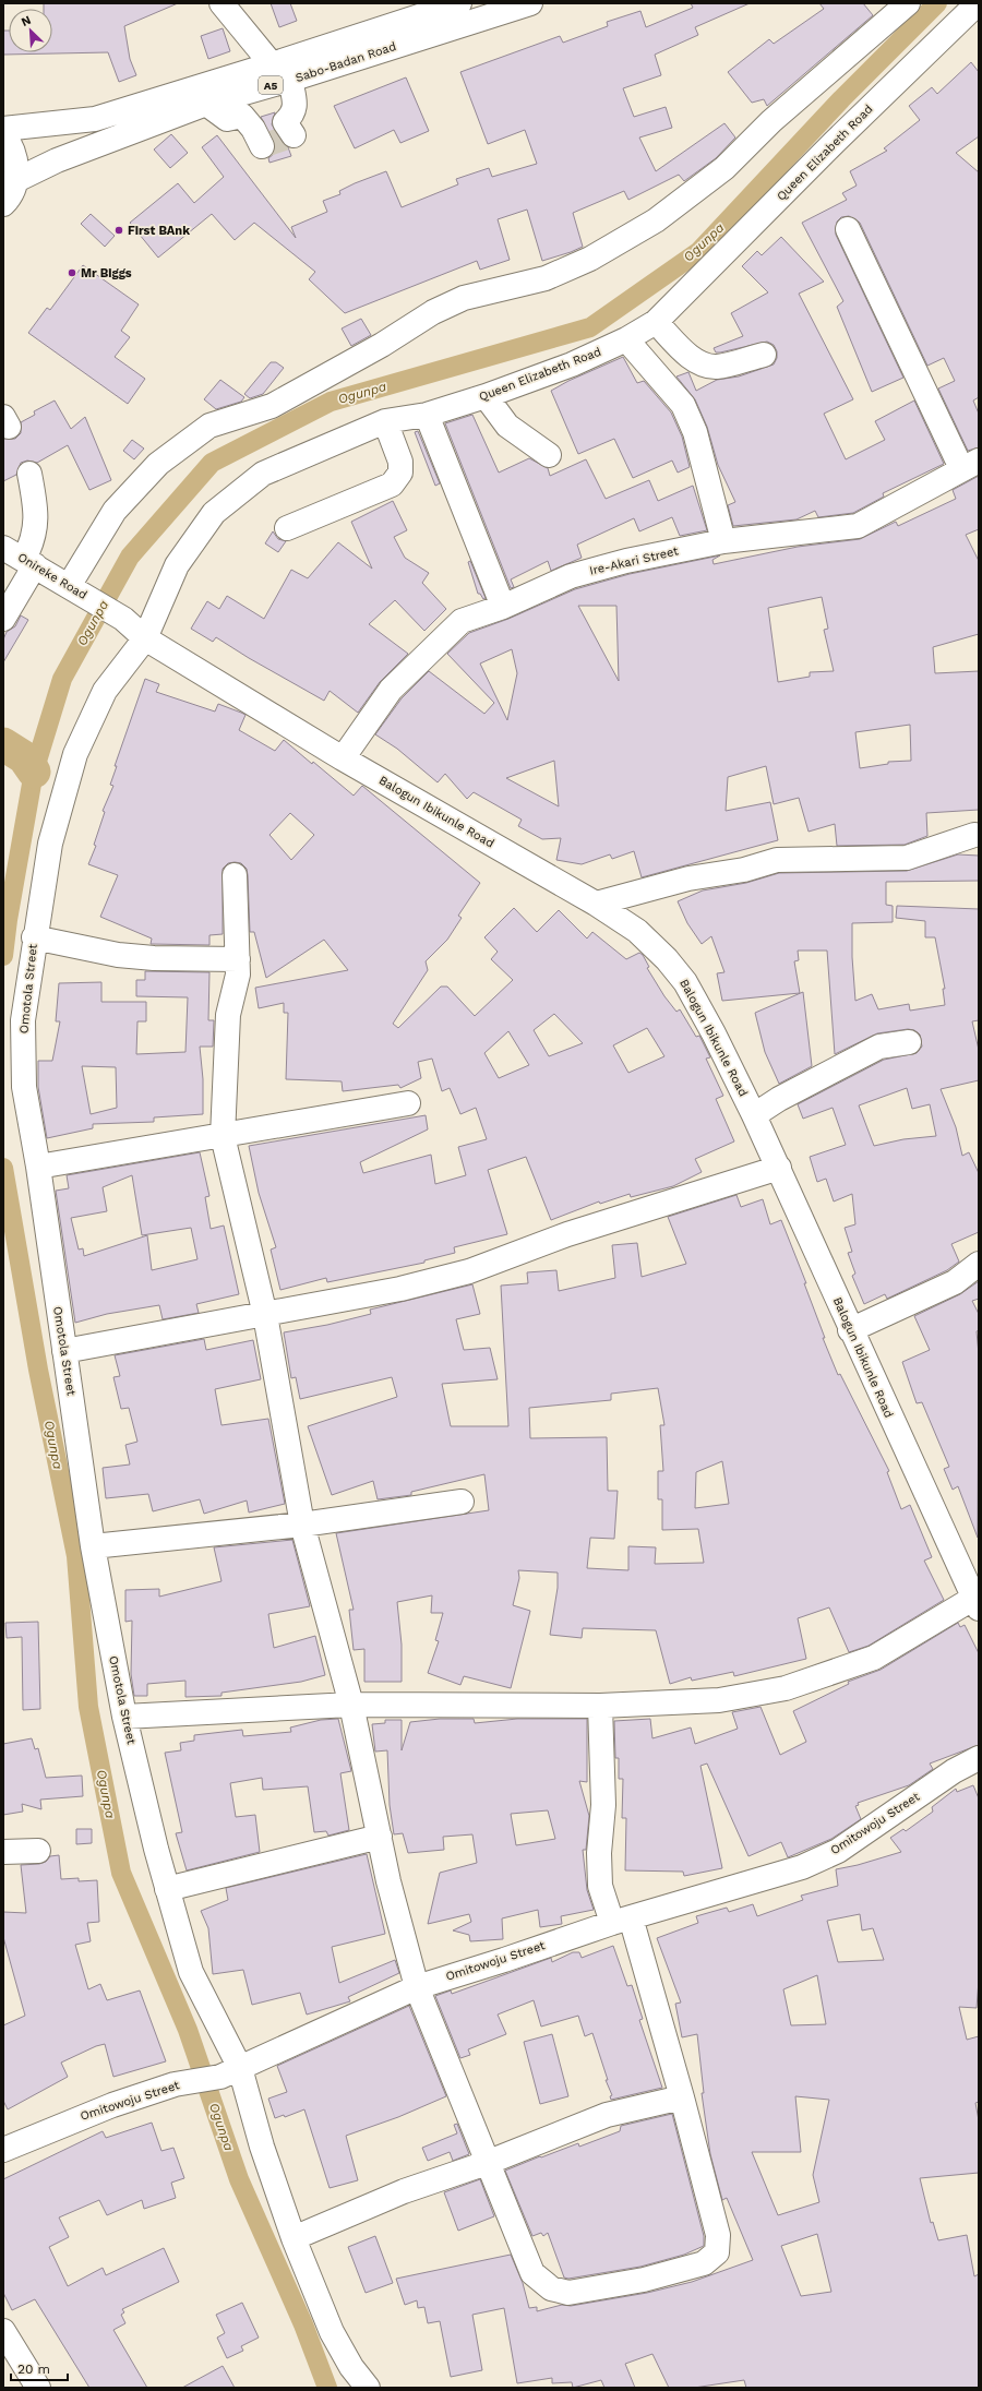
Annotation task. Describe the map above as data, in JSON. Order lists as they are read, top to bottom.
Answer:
{
  "streets": {
    "main road": [
      "Sabo-Badan Road",
      "A5",
      "Queen Elizabeth Road",
      "Ire-Akari Street",
      "Onireke Road",
      "Balogun Ibikunle Road",
      "Omotola Street",
      "Omitowoju Street"
    ]
  },
  "crossings": [
    ["Queen Elizabeth Road", "Balogun Ibikunle Road"],
    ["Queen Elizabeth Road", "Omotola Street"],
    ["Ire-Akari Street", "Balogun Ibikunle Road"],
    ["Onireke Road", "Balogun Ibikunle Road"],
    ["Balogun Ibikunle Road", "Omotola Street"],
    ["Omotola Street", "Omitowoju Street"]
  ],
  "water": ["Ogunpa"],
  "places": ["First BAnk", "Mr Biggs"],
  "scale_bar": "20 m",
  "north": "top left"
}
